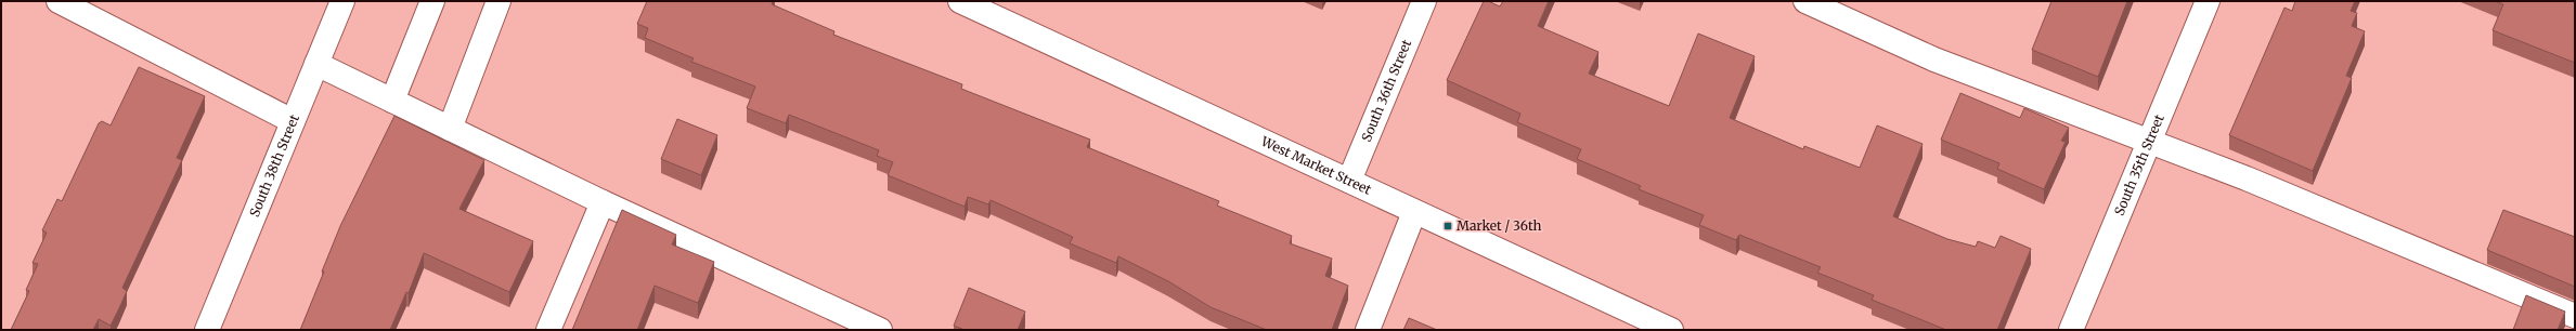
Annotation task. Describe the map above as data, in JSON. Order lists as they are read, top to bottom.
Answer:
{
  "streets": {
    "street": [
      "South 36th Street",
      "South 38th Street",
      "West Market Street",
      "South 35th Street"
    ]
  },
  "crossings": [
    ["South 36th Street", "West Market Street"]
  ],
  "places": {
    "transit": ["Market / 36th"]
  }
}
